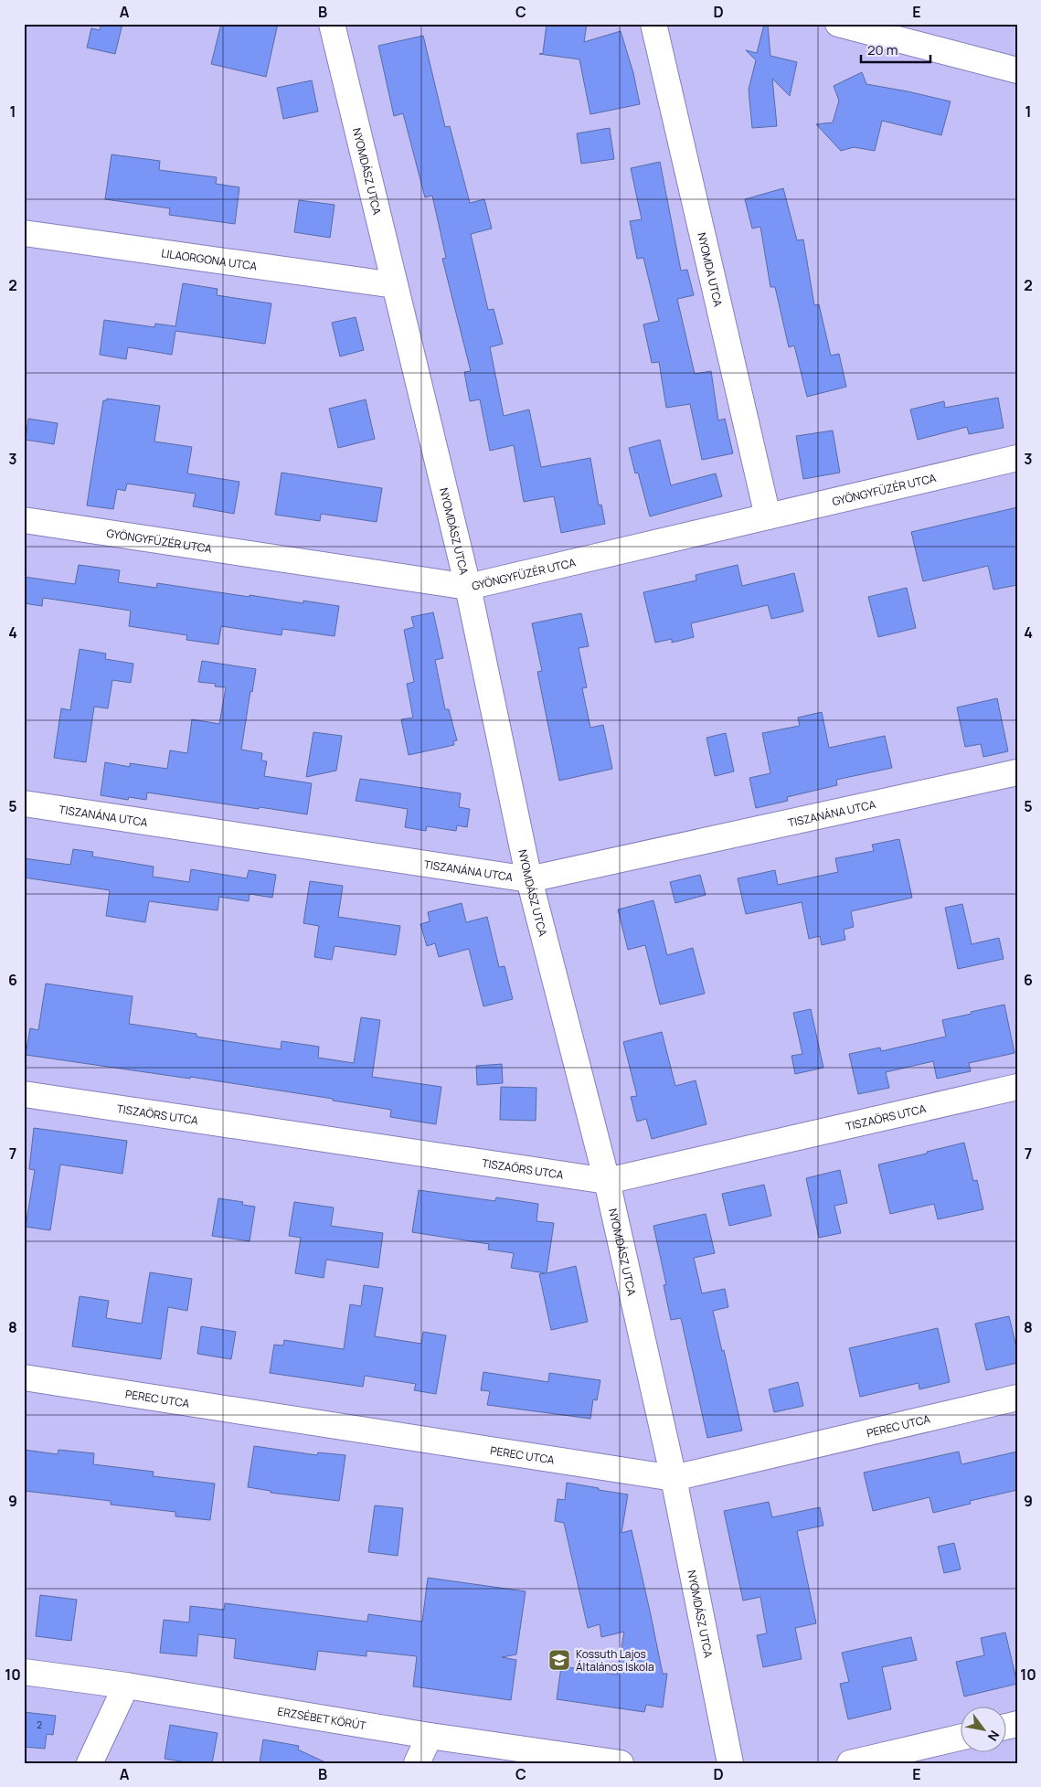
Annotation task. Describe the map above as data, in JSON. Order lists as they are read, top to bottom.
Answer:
{
  "streets": {
    "street": [
      "NYOMDÁSZ UTCA",
      "LILAORGONA UTCA",
      "NYOMDA UTCA",
      "GYÖNGYFÜZÉR UTCA",
      "TISZANÁNA UTCA",
      "TISZAÖRS UTCA",
      "PEREC UTCA",
      "ERZSÉBET KÖRÚT"
    ]
  },
  "crossings": [
    ["NYOMDÁSZ UTCA", "LILAORGONA UTCA"],
    ["NYOMDÁSZ UTCA", "GYÖNGYFÜZÉR UTCA"],
    ["NYOMDÁSZ UTCA", "TISZANÁNA UTCA"],
    ["NYOMDÁSZ UTCA", "TISZAÖRS UTCA"],
    ["NYOMDÁSZ UTCA", "PEREC UTCA"],
    ["NYOMDA UTCA", "GYÖNGYFÜZÉR UTCA"]
  ],
  "places": {
    "school or university": ["Kossuth Lajos Általános Iskola"]
  },
  "house_numbers": ["2"],
  "scale_bar": "20 m",
  "north": "bottom right",
  "grid": {
    "columns": [
      "A",
      "B",
      "C",
      "D",
      "E"
    ],
    "rows": [
      "1",
      "2",
      "3",
      "4",
      "5",
      "6",
      "7",
      "8",
      "9",
      "10"
    ]
  }
}
